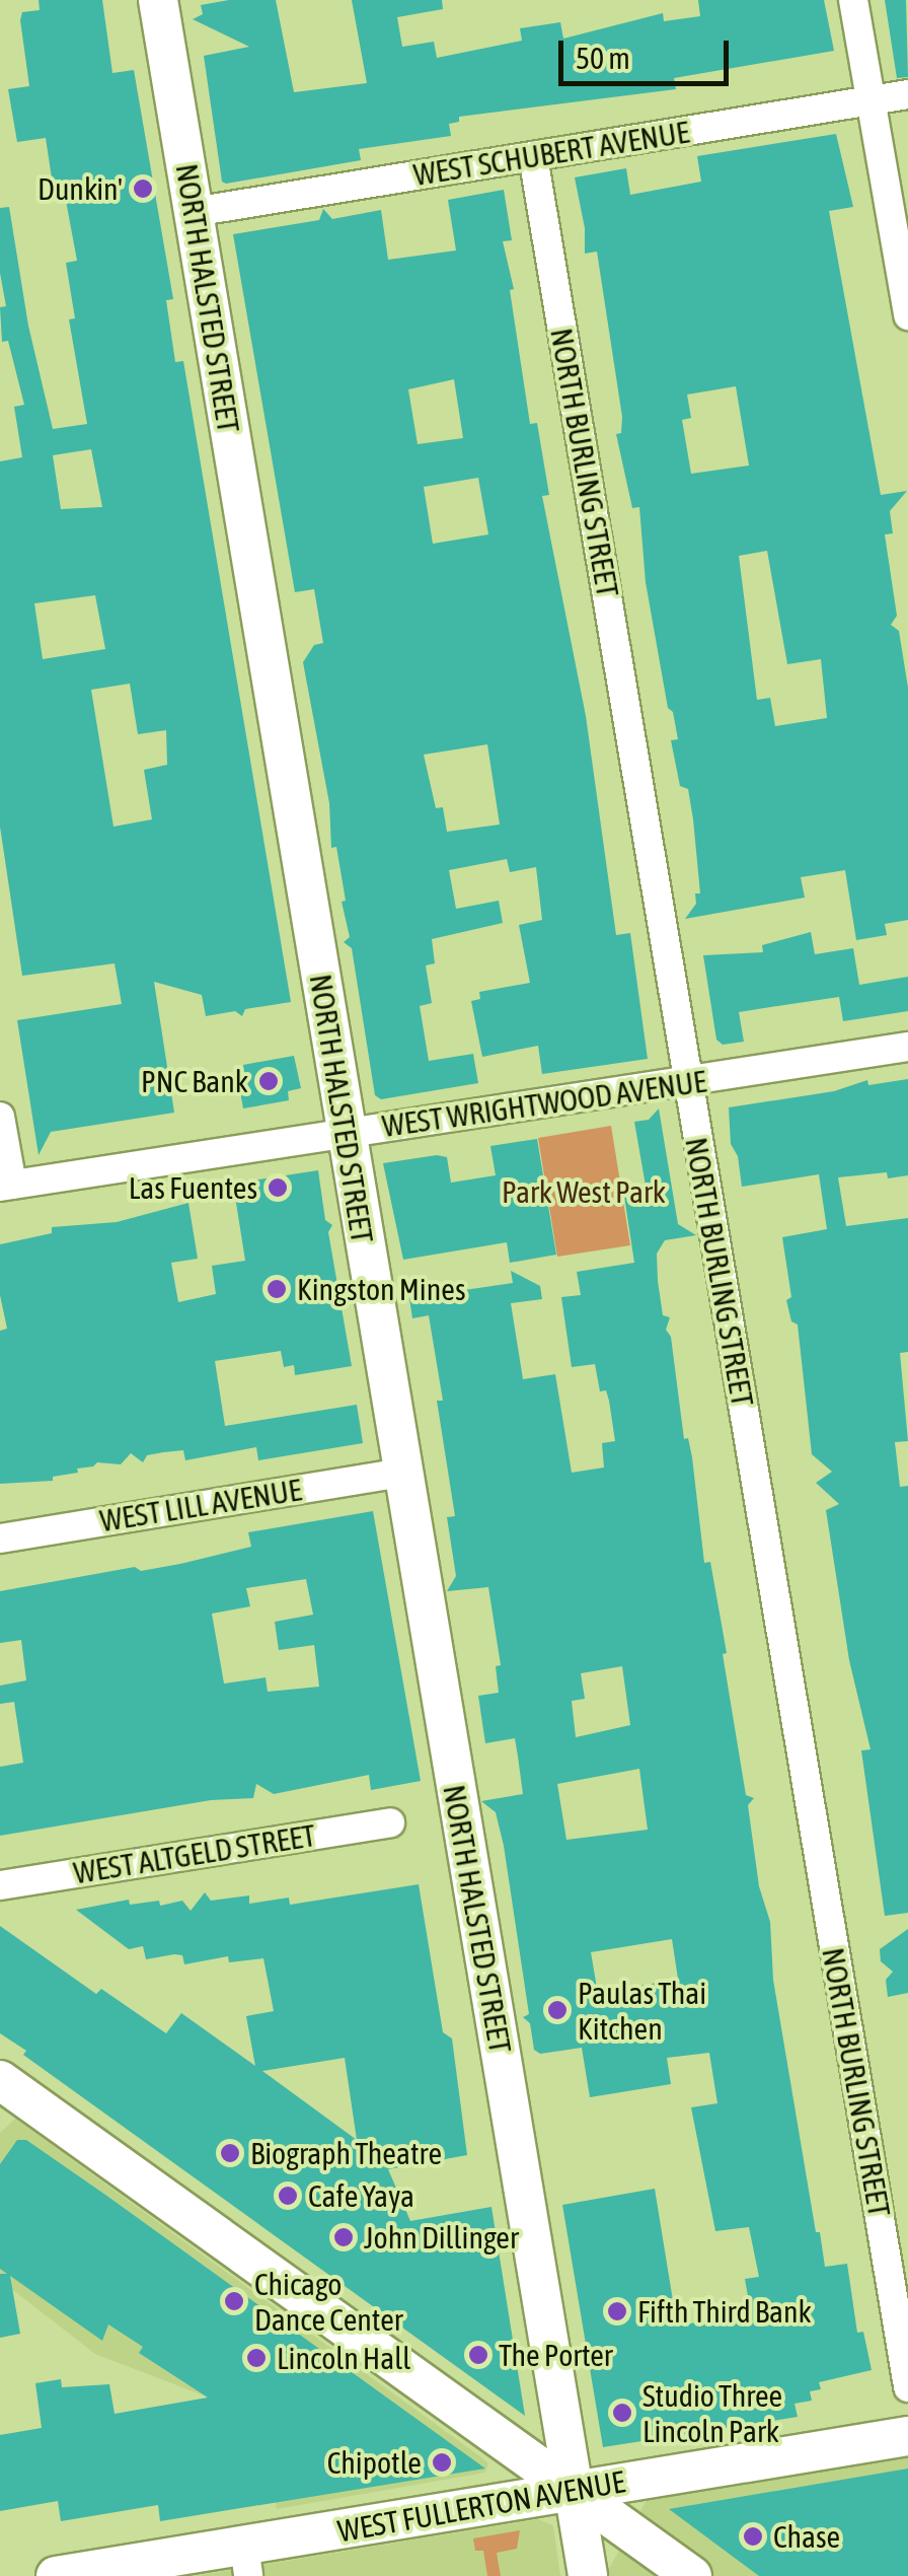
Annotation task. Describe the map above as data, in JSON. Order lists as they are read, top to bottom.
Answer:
{
  "streets": {
    "main road": ["NORTH HALSTED STREET", "WEST FULLERTON AVENUE"],
    "street": [
      "WEST SCHUBERT AVENUE",
      "NORTH BURLING STREET",
      "WEST WRIGHTWOOD AVENUE",
      "WEST LILL AVENUE",
      "WEST ALTGELD STREET"
    ]
  },
  "crossings": [
    ["WEST SCHUBERT AVENUE", "NORTH HALSTED STREET"],
    ["WEST SCHUBERT AVENUE", "NORTH BURLING STREET"],
    ["NORTH HALSTED STREET", "WEST WRIGHTWOOD AVENUE"],
    ["NORTH HALSTED STREET", "WEST LILL AVENUE"],
    ["NORTH HALSTED STREET", "WEST FULLERTON AVENUE"],
    ["NORTH BURLING STREET", "WEST WRIGHTWOOD AVENUE"]
  ],
  "parks": ["Park West Park"],
  "places": [
    "Dunkin'",
    "PNC Bank",
    "Las Fuentes",
    "Kingston Mines",
    "Paulas Thai Kitchen",
    "Biograph Theatre",
    "Cafe Yaya",
    "John Dillinger",
    "Chicago Dance Center",
    "Fifth Third Bank",
    "The Porter",
    "Lincoln Hall",
    "Studio Three Lincoln Park",
    "Chipotle",
    "Chase"
  ],
  "scale_bar": "50 m"
}
